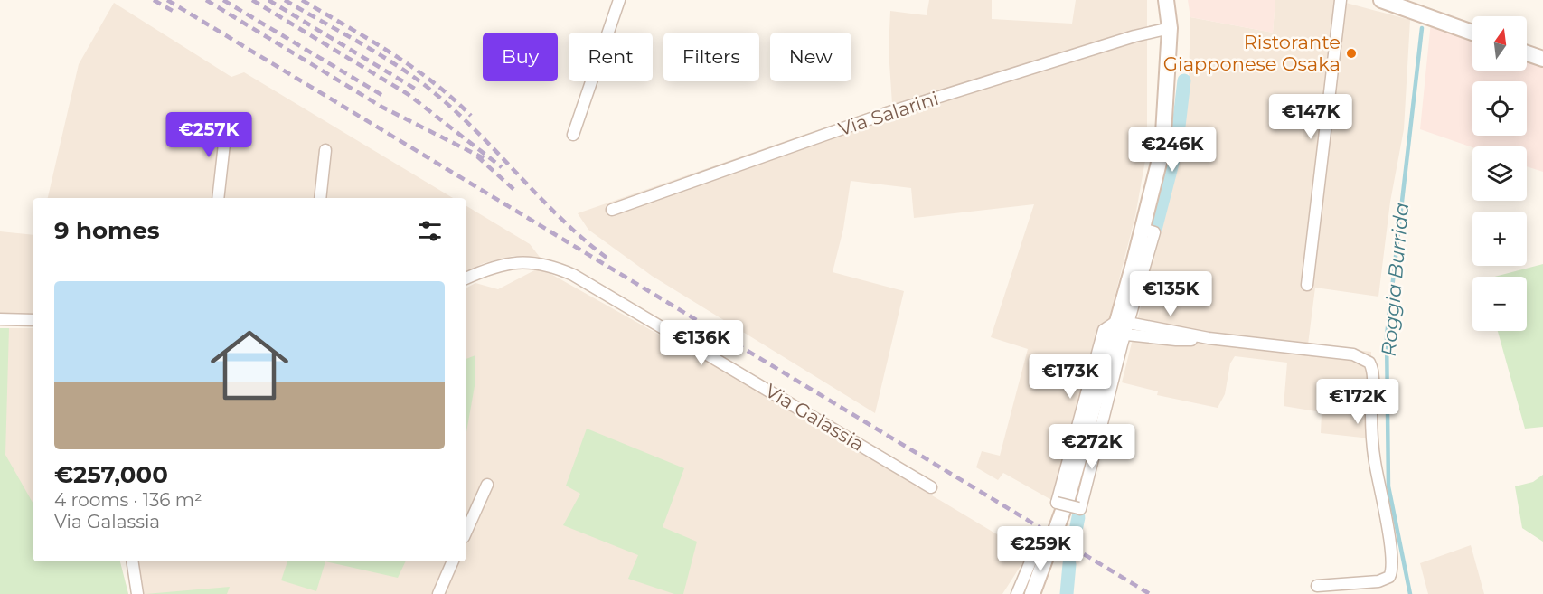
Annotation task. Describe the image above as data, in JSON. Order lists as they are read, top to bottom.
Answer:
{
  "streets": {
    "street": ["Via Salarini", "Via Galassia"]
  },
  "water": ["Roggia Burrida"],
  "places": ["Ristorante Giapponese Osaka"],
  "north": "top",
  "page": {
    "map_buttons": ["+", "−"],
    "chip": [
      "Buy",
      "Rent",
      "Filters",
      "New"
    ],
    "price": [
      "€147K",
      "€257K",
      "€246K",
      "€135K",
      "€136K",
      "€173K",
      "€172K",
      "€272K",
      "€259K"
    ],
    "heading": "9 homes",
    "list": [
      {
        "name": "€257,000",
        "note": "4 rooms · 136 m² · Via Galassia"
      }
    ]
  }
}
